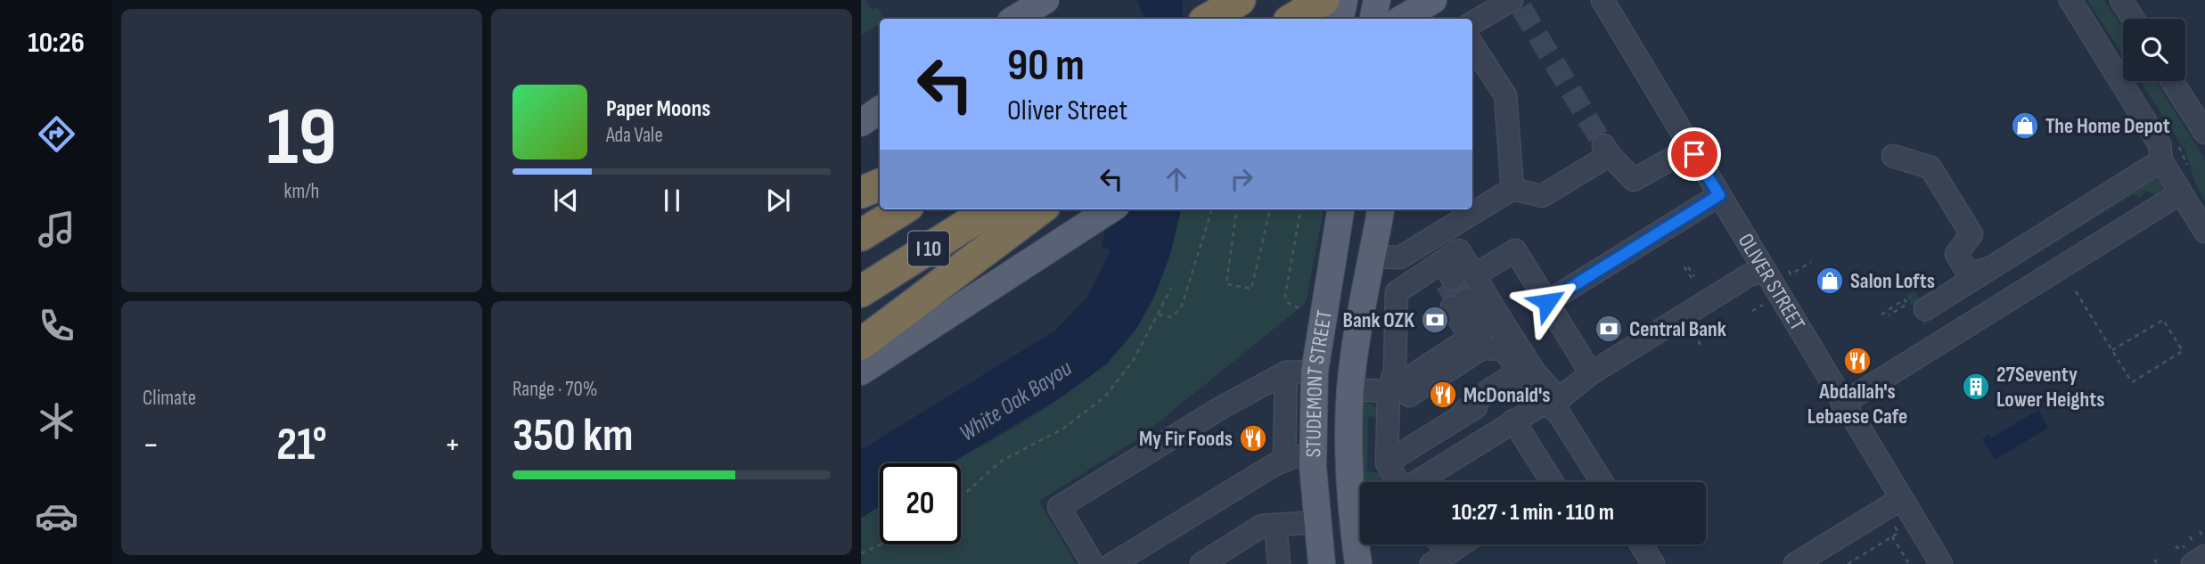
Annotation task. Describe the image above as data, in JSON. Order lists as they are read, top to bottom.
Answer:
{
  "streets": {
    "highway": ["I 10"],
    "main road": ["STUDEMONT STREET"],
    "lane": ["OLIVER STREET"]
  },
  "water": ["White Oak Bayou"],
  "places": {
    "shop": ["The Home Depot", "Salon Lofts"],
    "bank": ["Bank OZK", "Central Bank"],
    "restaurant": ["Abdallah's Lebaese Cafe", "McDonald's", "My Fir Foods"],
    "building": ["27Seventy Lower Heights"]
  },
  "page": {
    "tabs": "10:26",
    "tile": [
      ["19", "km/h"],
      "Climate",
      ["Range · 70%", "350 km"]
    ],
    "turn": ["90 m", "Oliver Street"],
    "song": ["Paper Moons", "Ada Vale"],
    "heat": ["−", "21°", "+"],
    "limit": "20",
    "trip": "10:27 · 1 min · 110 m"
  }
}
